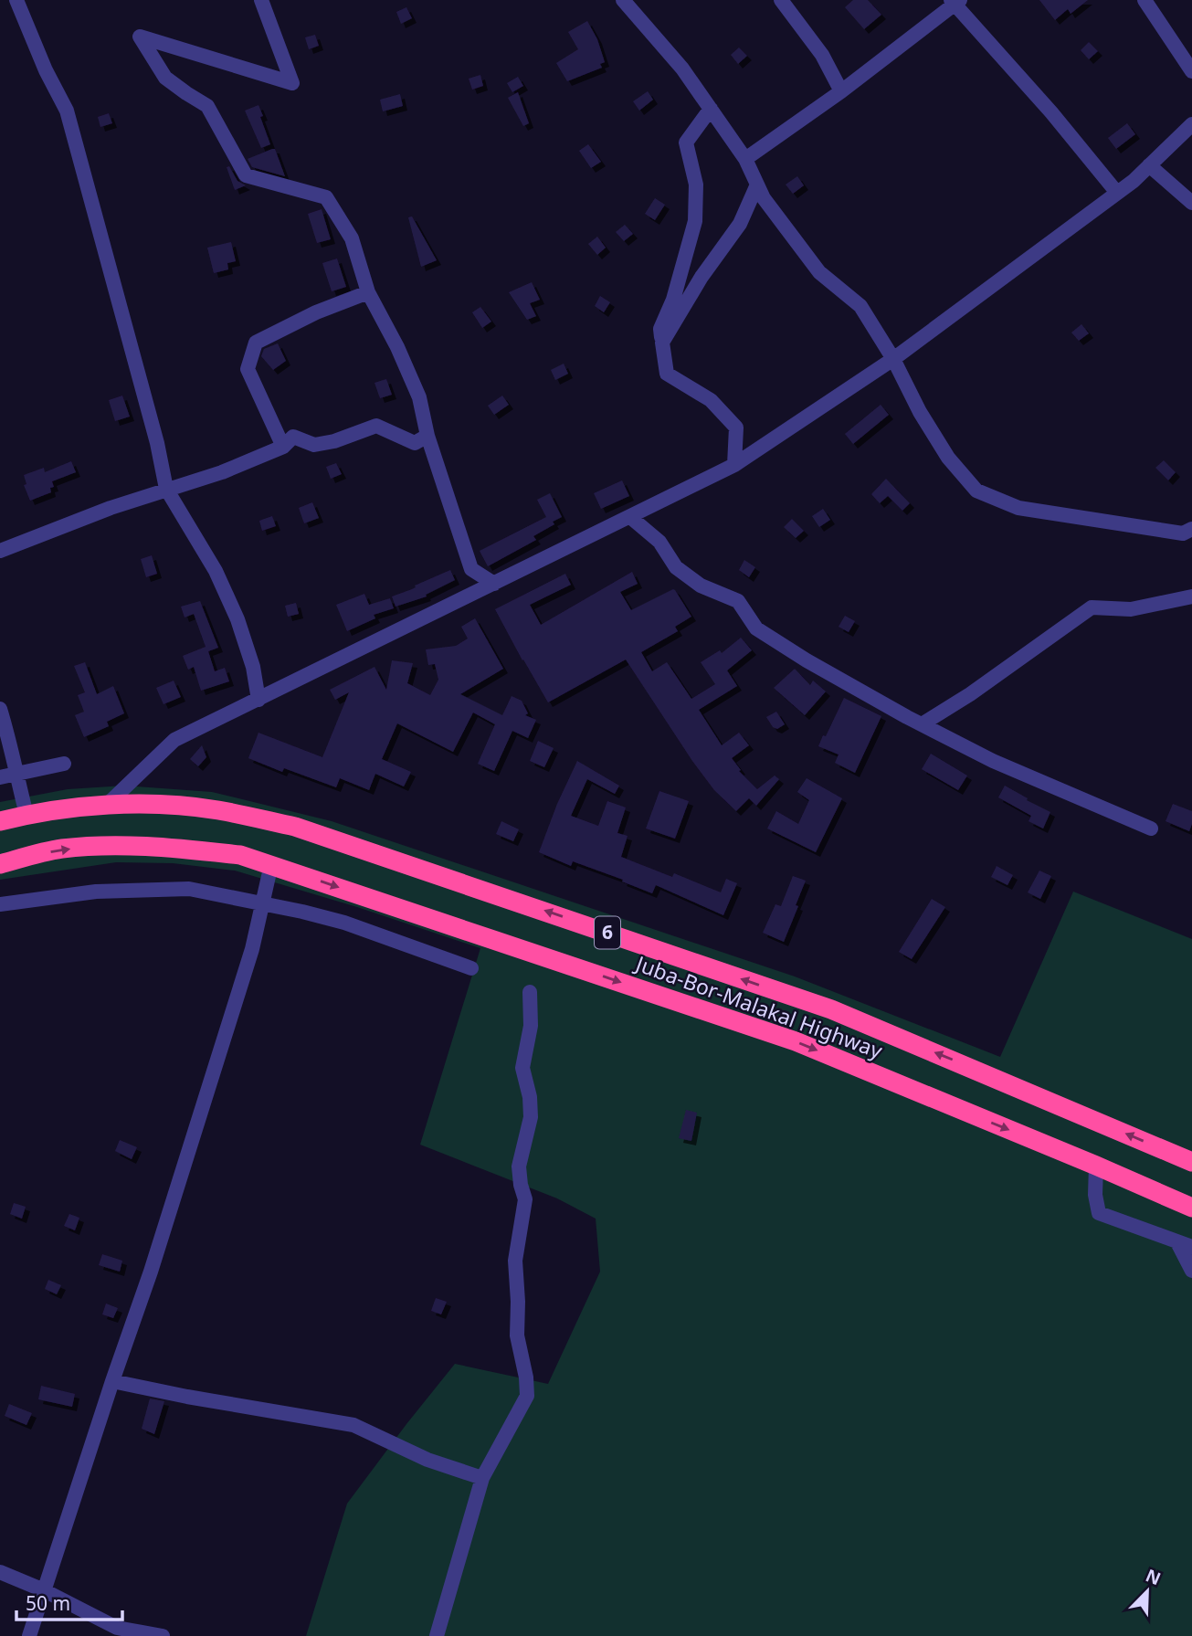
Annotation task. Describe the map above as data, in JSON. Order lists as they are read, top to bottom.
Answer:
{
  "streets": {
    "highway": ["6", "Juba-Bor-Malakal Highway"]
  },
  "scale_bar": "50 m",
  "north": "top right"
}
